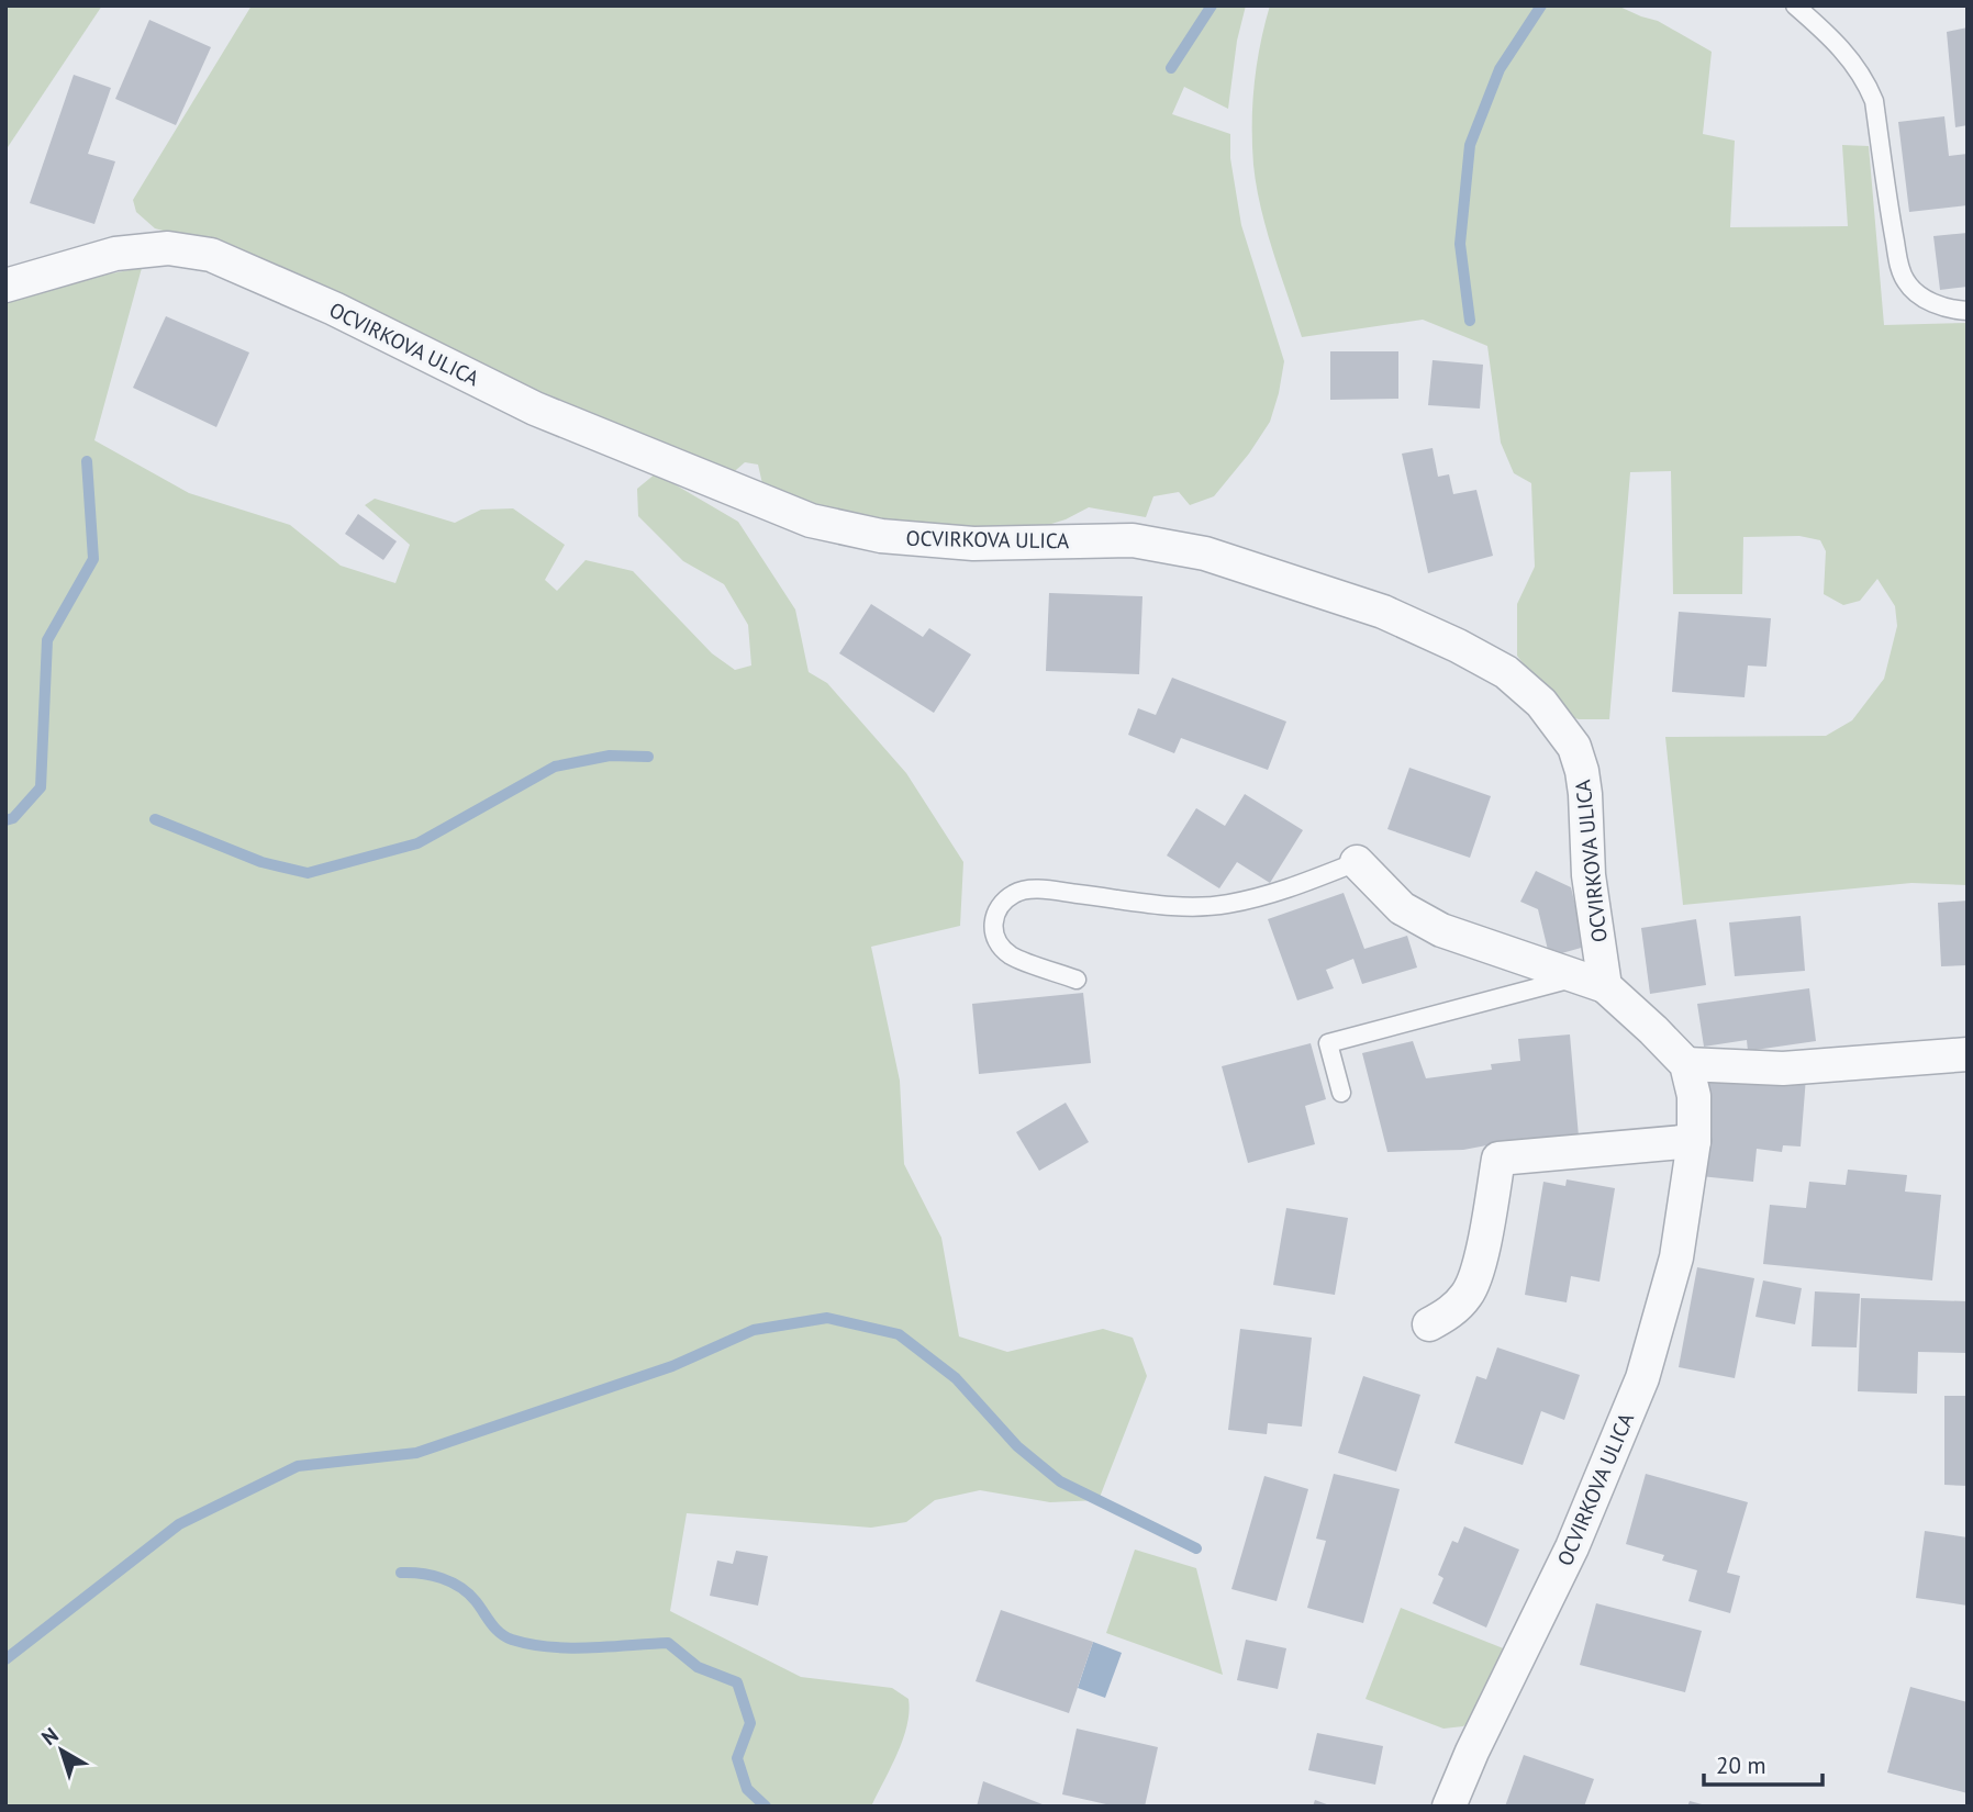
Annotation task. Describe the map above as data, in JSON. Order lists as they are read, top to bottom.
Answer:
{
  "streets": {
    "street": ["OCVIRKOVA ULICA"]
  },
  "scale_bar": "20 m",
  "north": "top left"
}
